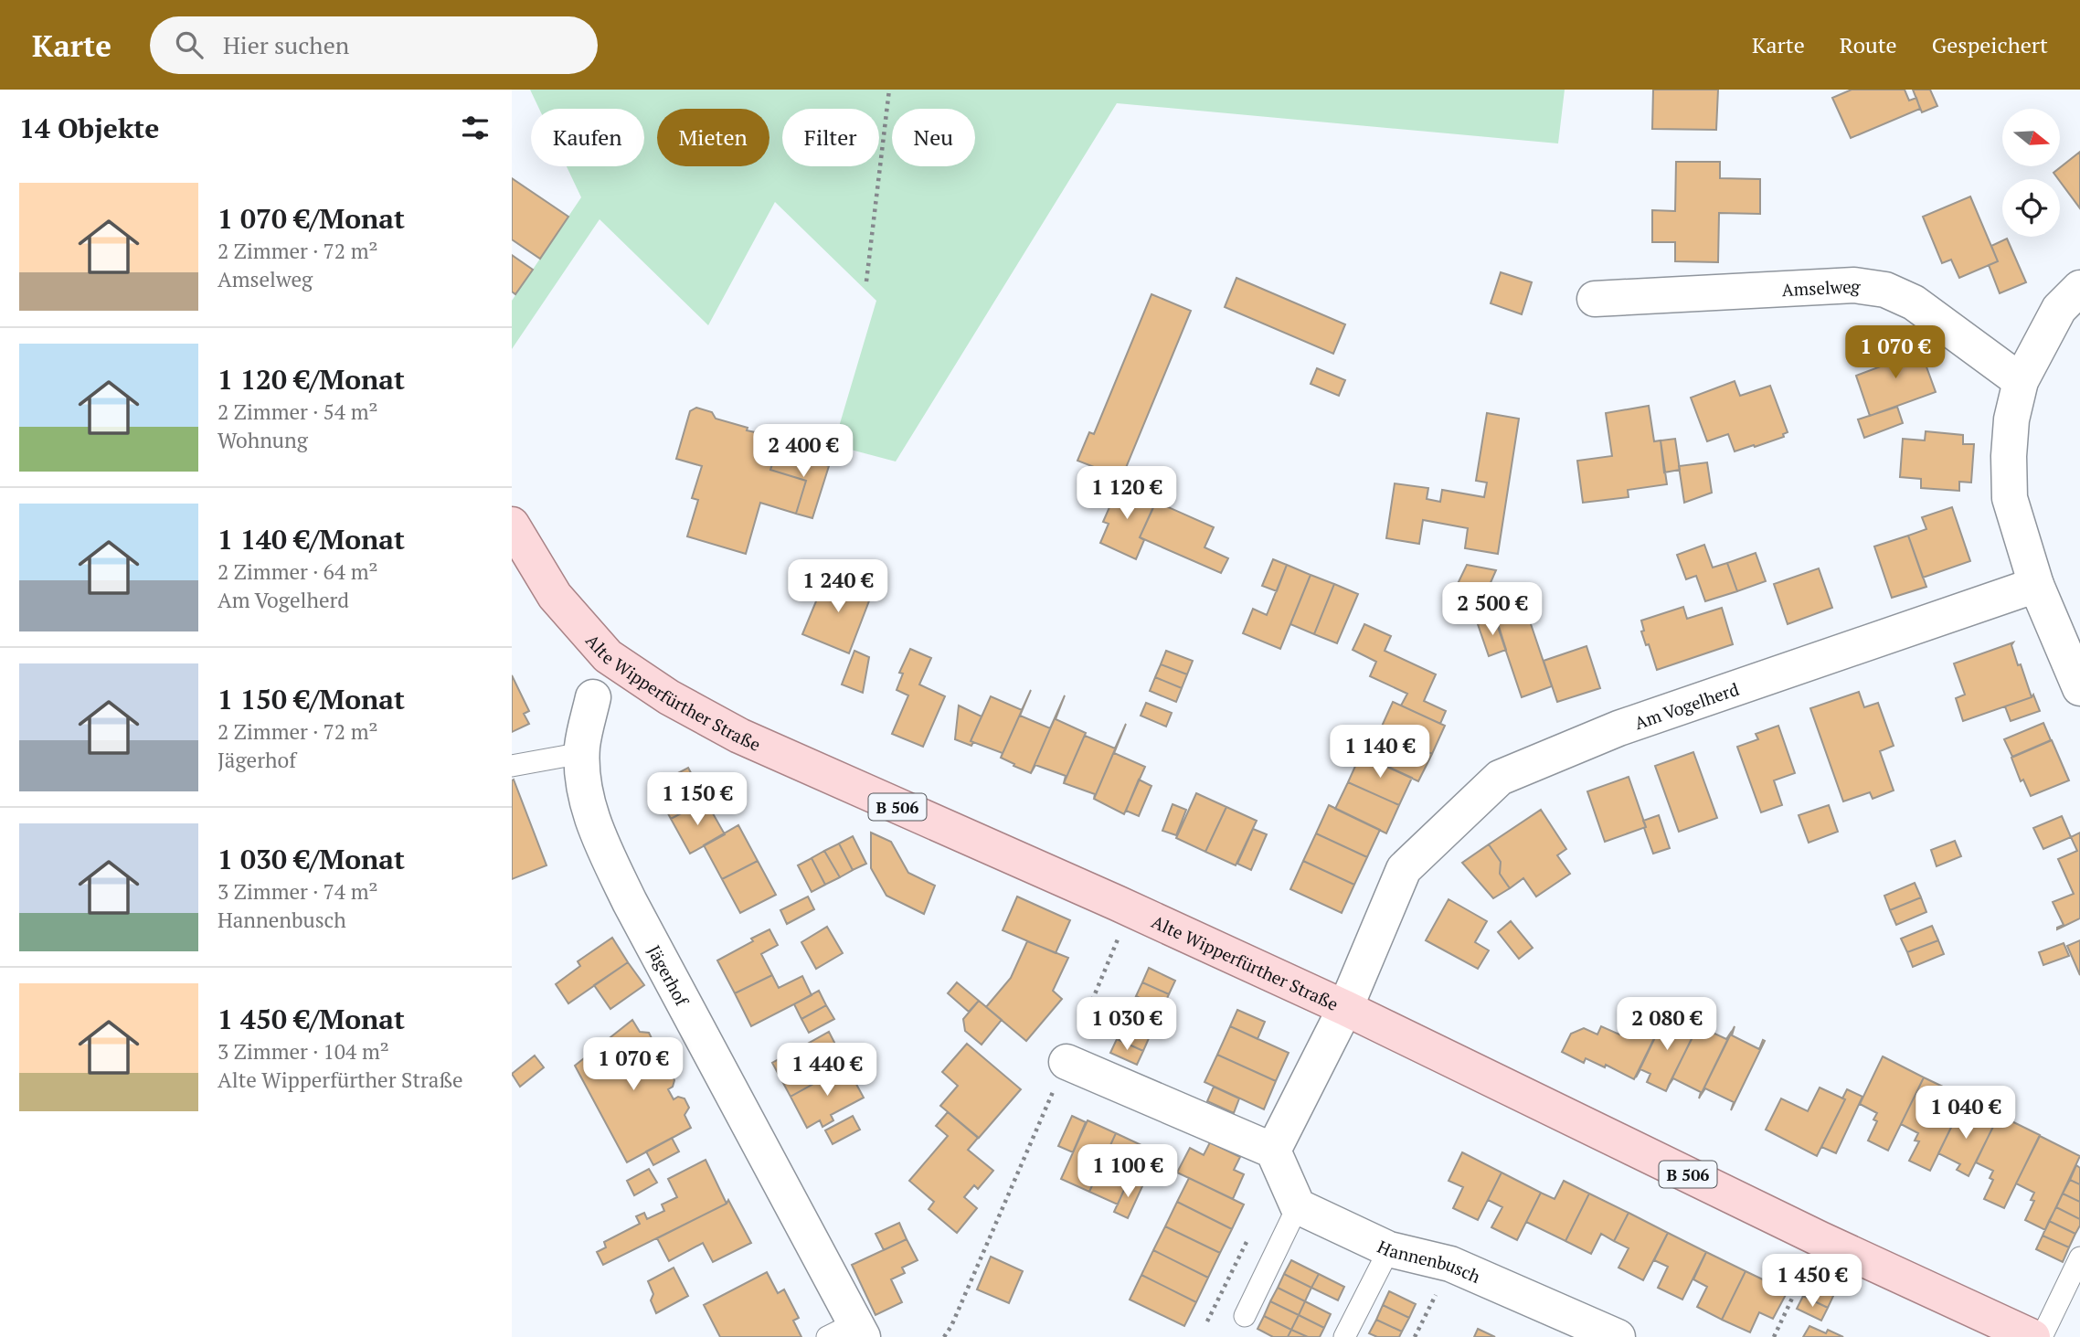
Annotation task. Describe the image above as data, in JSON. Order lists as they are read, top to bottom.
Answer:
{
  "streets": {
    "main road": ["Alte Wipperfürther Straße", "B 506"],
    "street": [
      "Amselweg",
      "Am Vogelherd",
      "Jägerhof",
      "Hannenbusch"
    ]
  },
  "crossings": [
    ["Alte Wipperfürther Straße", "Am Vogelherd"]
  ],
  "north": "right",
  "page": {
    "header": "Karte",
    "search": "Hier suchen",
    "nav": ["Karte", "Route", "Gespeichert"],
    "heading": "14 Objekte",
    "chip": [
      "Kaufen",
      "Mieten",
      "Filter",
      "Neu"
    ],
    "list": [
      {
        "name": "1 070 €/Monat",
        "note": "2 Zimmer · 72 m² · Amselweg"
      },
      {
        "name": "1 120 €/Monat",
        "note": "2 Zimmer · 54 m² · Wohnung"
      },
      {
        "name": "1 140 €/Monat",
        "note": "2 Zimmer · 64 m² · Am Vogelherd"
      },
      {
        "name": "1 150 €/Monat",
        "note": "2 Zimmer · 72 m² · Jägerhof"
      },
      {
        "name": "1 030 €/Monat",
        "note": "3 Zimmer · 74 m² · Hannenbusch"
      },
      {
        "name": "1 450 €/Monat",
        "note": "3 Zimmer · 104 m² · Alte Wipperfürther Straße"
      }
    ],
    "price": [
      "1 070 €",
      "2 400 €",
      "1 120 €",
      "1 240 €",
      "2 500 €",
      "1 140 €",
      "1 150 €",
      "1 030 €",
      "2 080 €",
      "1 070 €",
      "1 440 €",
      "1 040 €",
      "1 100 €",
      "1 450 €"
    ]
  }
}
